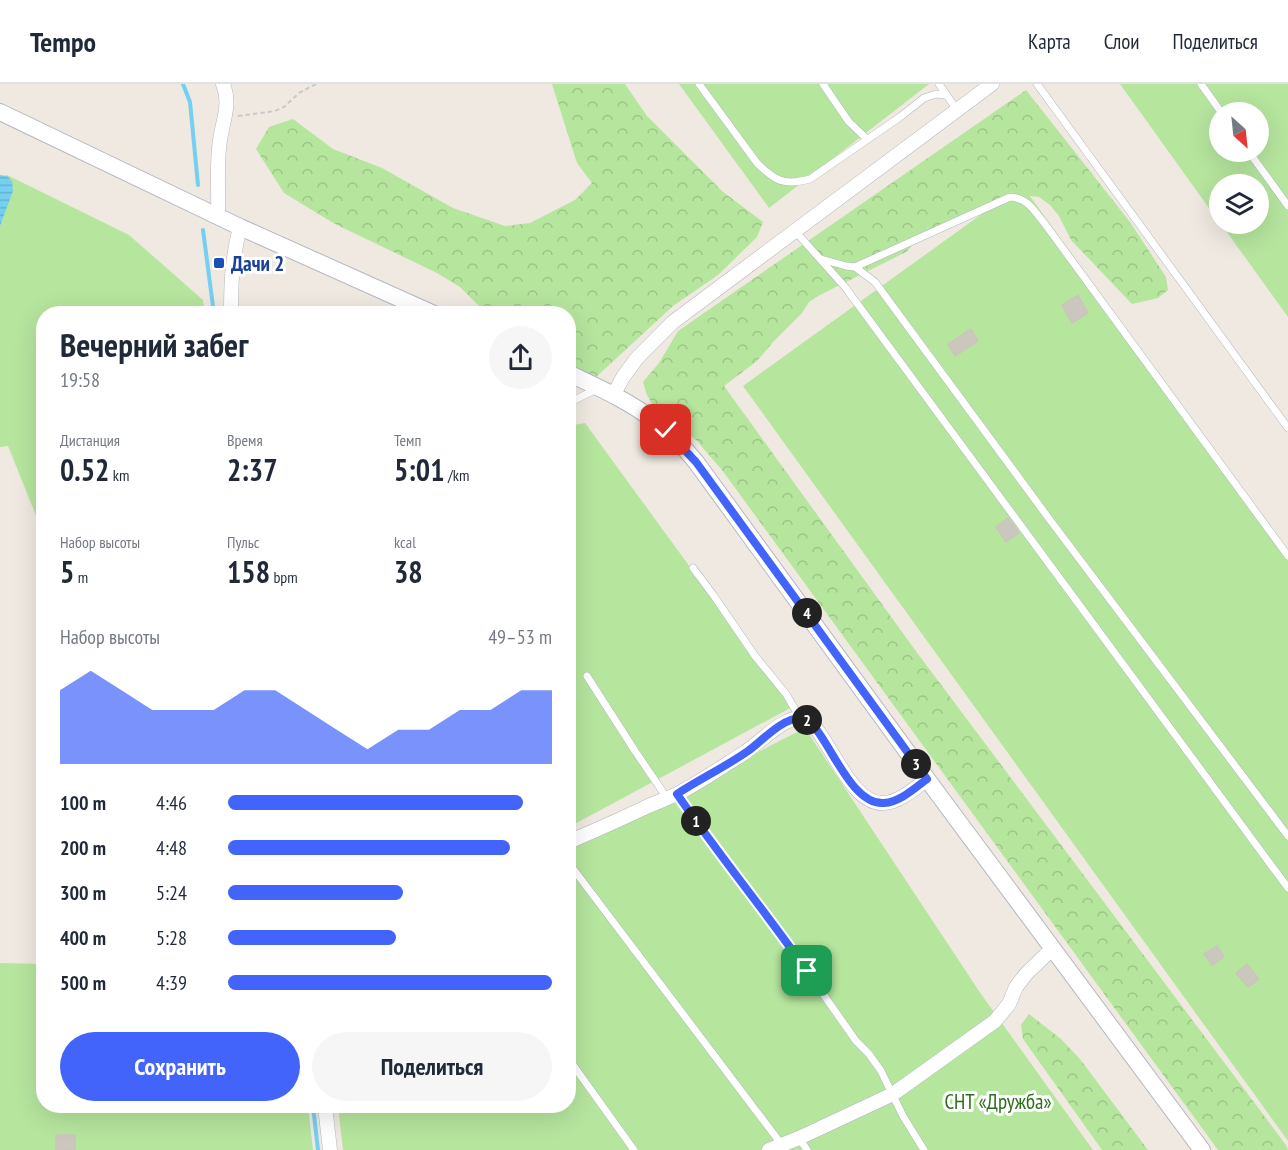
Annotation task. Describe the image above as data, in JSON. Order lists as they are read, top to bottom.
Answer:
{
  "parks": ["СНТ «Дружба»"],
  "places": {
    "transit": ["Дачи 2"]
  },
  "north": "bottom right",
  "page": {
    "header": "Tempo",
    "nav": ["Карта", "Слои", "Поделиться"],
    "heading": ["Вечерний забег", "19:58"],
    "stats": [
      ["Дистанция", "0.52 km"],
      ["Время", "2:37"],
      ["Темп", "5:01 /km"],
      ["Набор высоты", "5 m"],
      ["Пульс", "158 bpm"],
      ["kcal", "38"]
    ],
    "pins": [
      "4",
      "2",
      "3",
      "1"
    ],
    "chart": ["Набор высоты", "49–53 m"],
    "list": [
      {
        "name": "100 m",
        "note": "4:46"
      },
      {
        "name": "200 m",
        "note": "4:48"
      },
      {
        "name": "300 m",
        "note": "5:24"
      },
      {
        "name": "400 m",
        "note": "5:28"
      },
      {
        "name": "500 m",
        "note": "4:39"
      }
    ],
    "buttons": ["Сохранить", "Поделиться"]
  }
}
